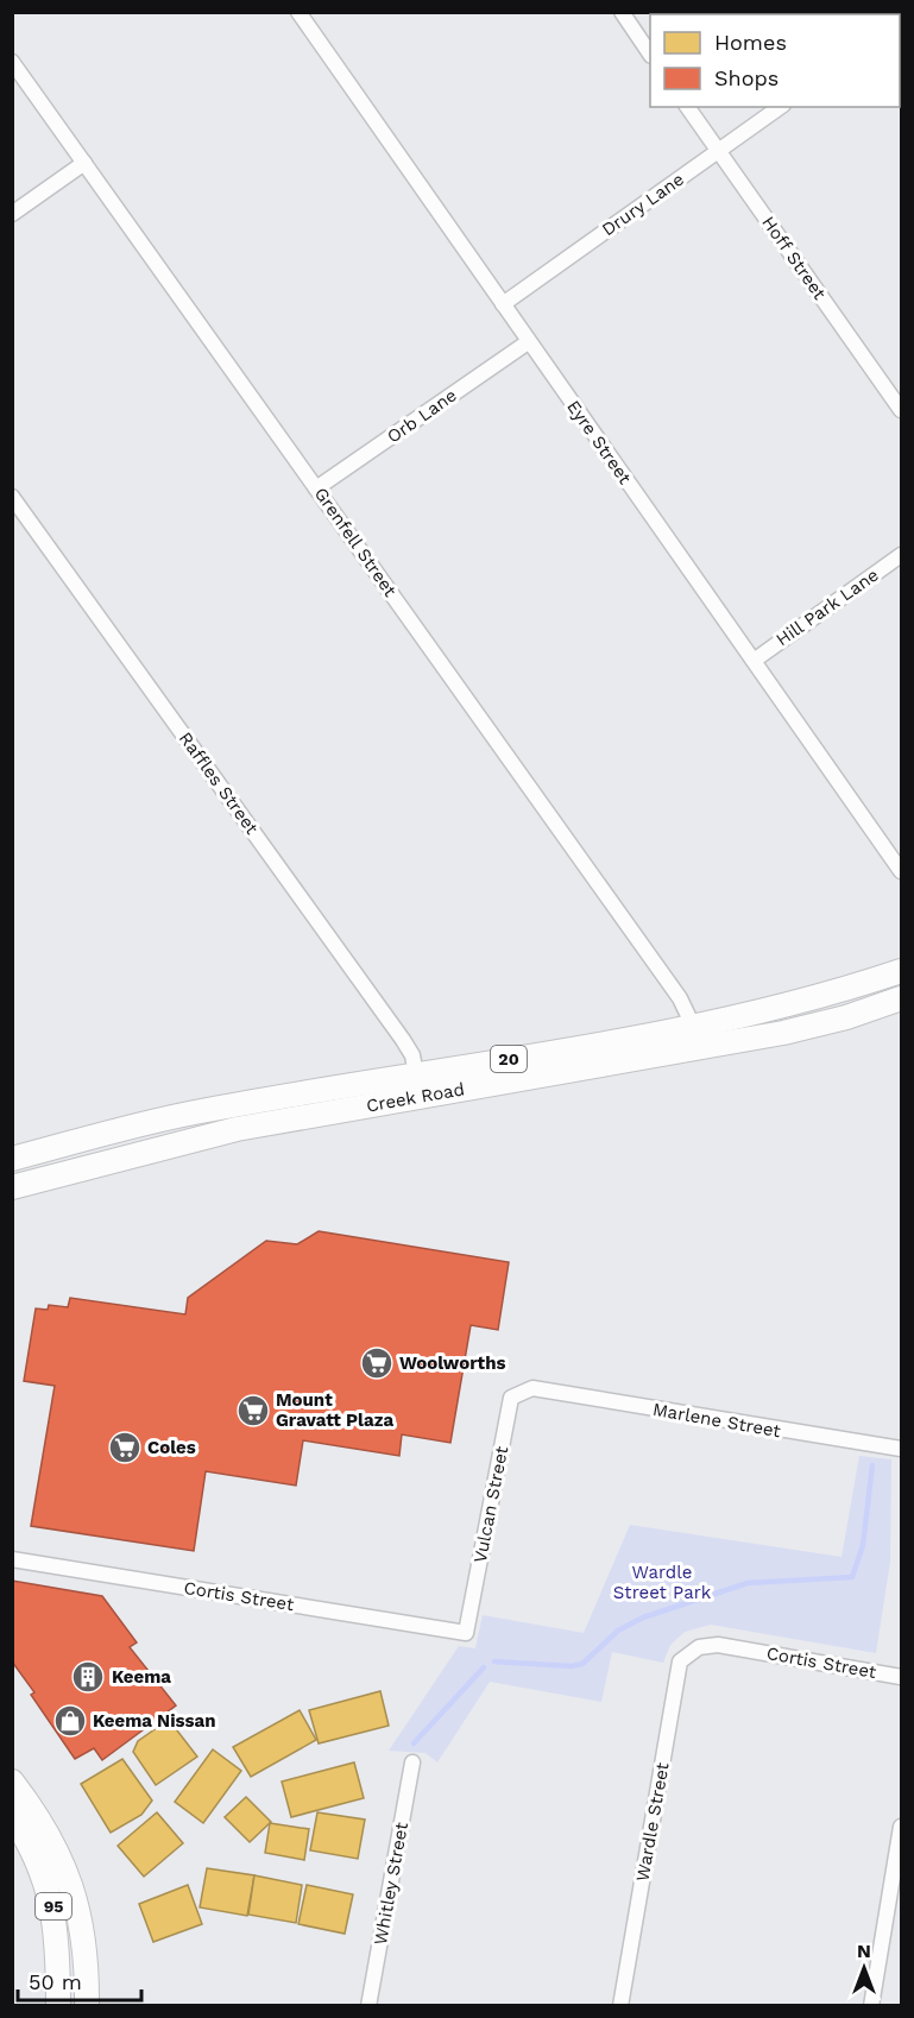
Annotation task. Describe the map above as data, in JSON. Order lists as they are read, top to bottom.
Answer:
{
  "streets": {
    "main road": ["20", "Creek Road", "95"],
    "street": [
      "Drury Lane",
      "Hoff Street",
      "Orb Lane",
      "Eyre Street",
      "Grenfell Street",
      "Hill Park Lane",
      "Raffles Street",
      "Marlene Street",
      "Vulcan Street",
      "Cortis Street",
      "Wardle Street",
      "Whitley Street"
    ]
  },
  "crossings": [
    ["Drury Lane", "Hoff Street"],
    ["Drury Lane", "Eyre Street"],
    ["Orb Lane", "Eyre Street"],
    ["Orb Lane", "Grenfell Street"],
    ["Eyre Street", "Hill Park Lane"],
    ["Grenfell Street", "Creek Road"],
    ["Raffles Street", "Creek Road"],
    ["Marlene Street", "Vulcan Street"],
    ["Vulcan Street", "Cortis Street"],
    ["Cortis Street", "Wardle Street"]
  ],
  "parks": ["Wardle Street Park"],
  "places": {
    "supermarket": ["Woolworths", "Mount Gravatt Plaza", "Coles"],
    "building": ["Keema"],
    "shop": ["Keema Nissan"]
  },
  "legend": ["Homes", "Shops"],
  "scale_bar": "50 m",
  "north": "top"
}
